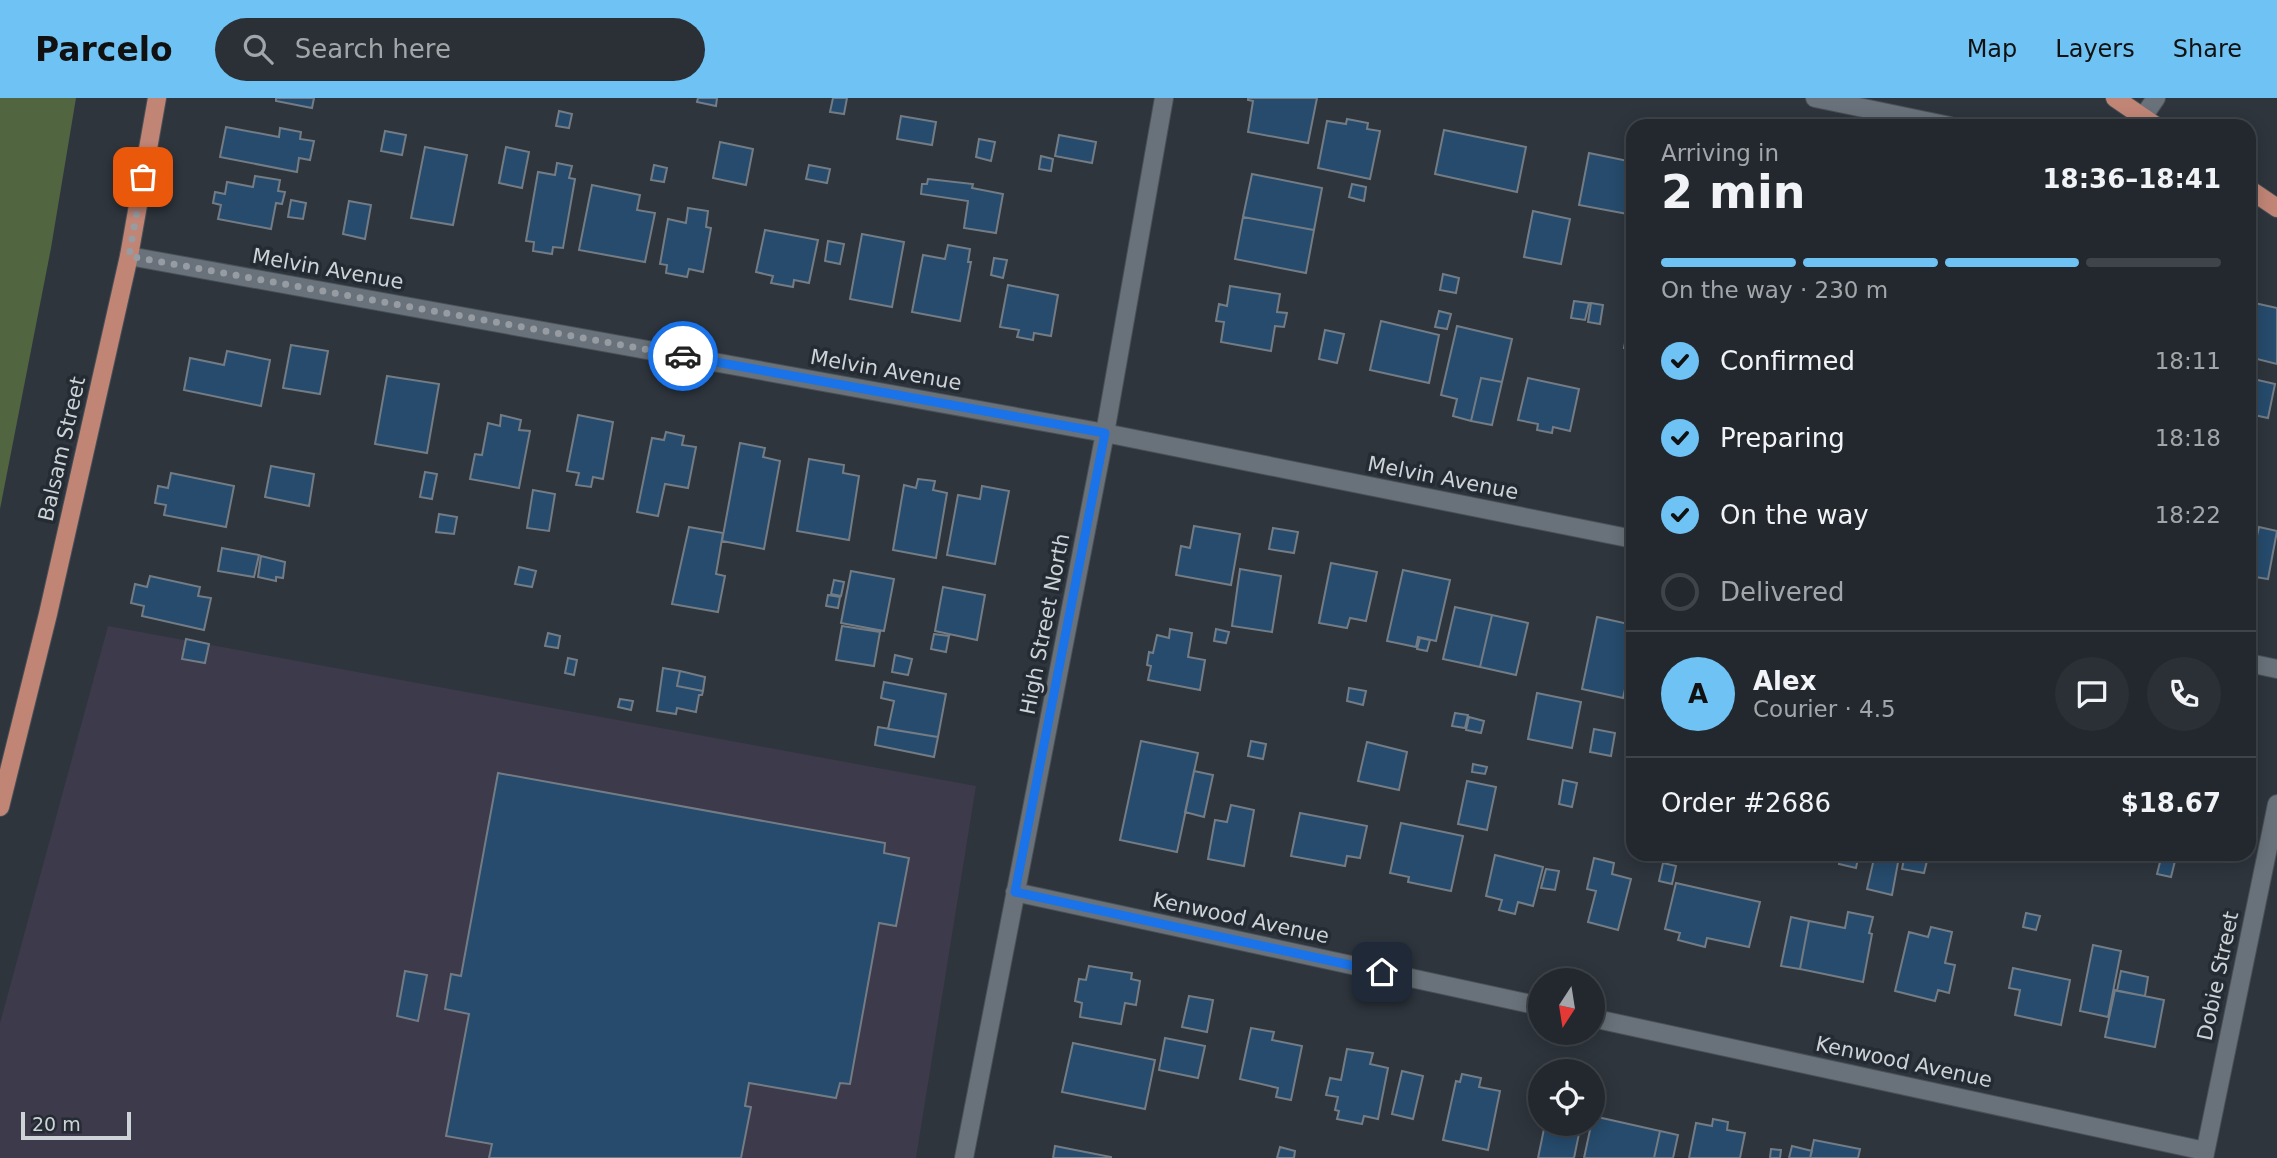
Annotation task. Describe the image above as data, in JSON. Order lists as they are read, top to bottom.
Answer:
{
  "streets": {
    "main road": ["Balsam Street"],
    "street": [
      "Melvin Avenue",
      "High Street North",
      "Kenwood Avenue",
      "Dobie Street"
    ]
  },
  "crossings": [
    ["Melvin Avenue", "Balsam Street"],
    ["Melvin Avenue", "High Street North"],
    ["High Street North", "Kenwood Avenue"],
    ["Kenwood Avenue", "Dobie Street"]
  ],
  "scale_bar": "20 m",
  "north": "bottom",
  "page": {
    "header": "Parcelo",
    "search": "Search here",
    "nav": ["Map", "Layers", "Share"],
    "heading": ["2 min", "Arriving in", "18:36–18:41"],
    "panel": [
      "Alex",
      "Courier · 4.5",
      "Order #2686",
      "$18.67"
    ],
    "bar": "On the way · 230 m",
    "list": [
      ["Confirmed", "18:11"],
      ["Preparing", "18:18"],
      ["On the way", "18:22"],
      "Delivered"
    ],
    "round": "A",
    "scale": "20 m"
  }
}
